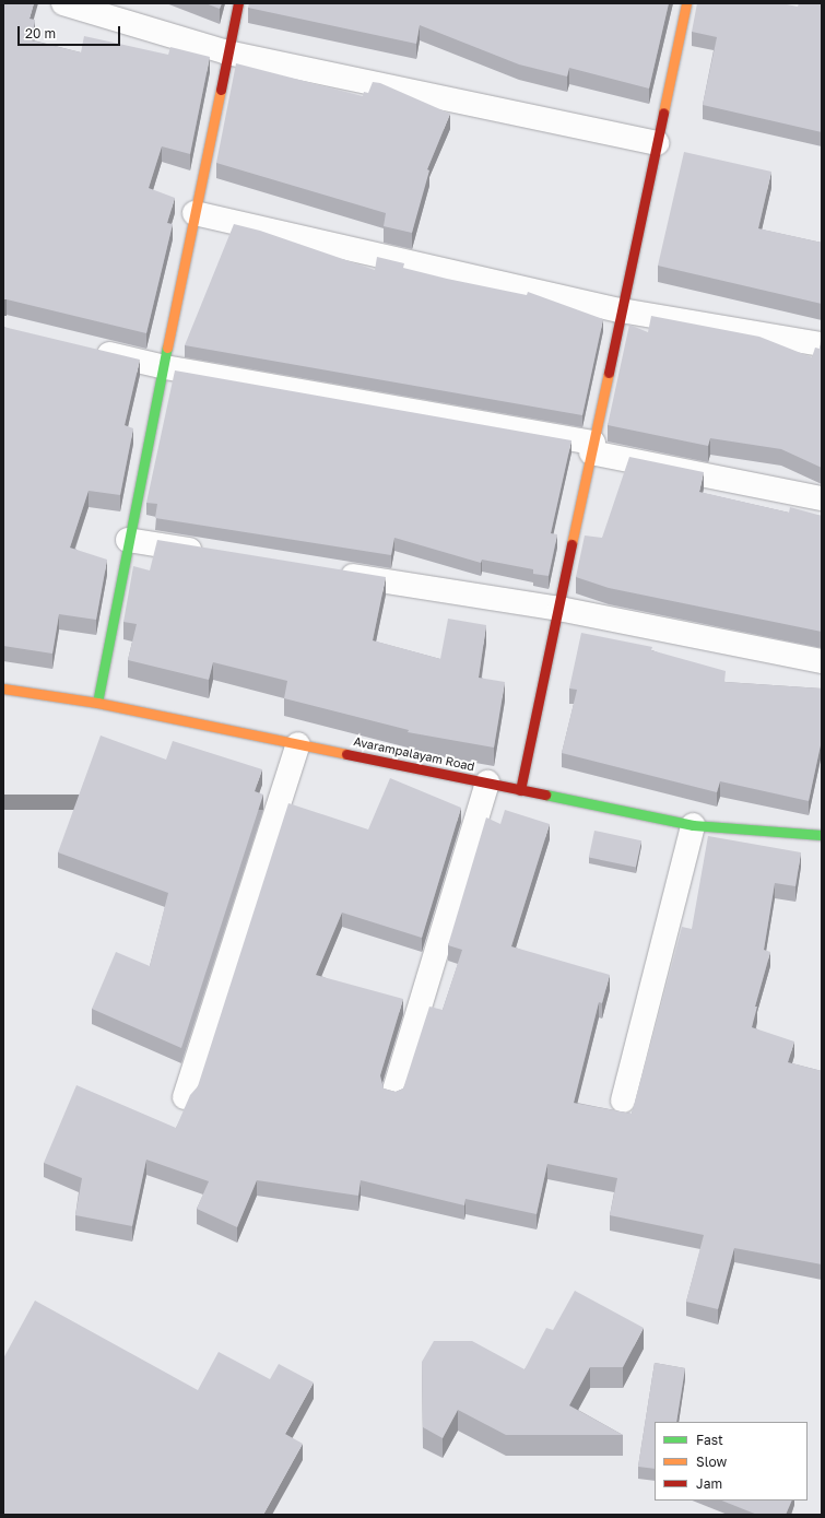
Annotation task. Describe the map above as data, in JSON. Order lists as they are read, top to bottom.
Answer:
{
  "streets": {
    "street": ["Avarampalayam Road"]
  },
  "legend": ["Fast", "Slow", "Jam"],
  "scale_bar": "20 m"
}
